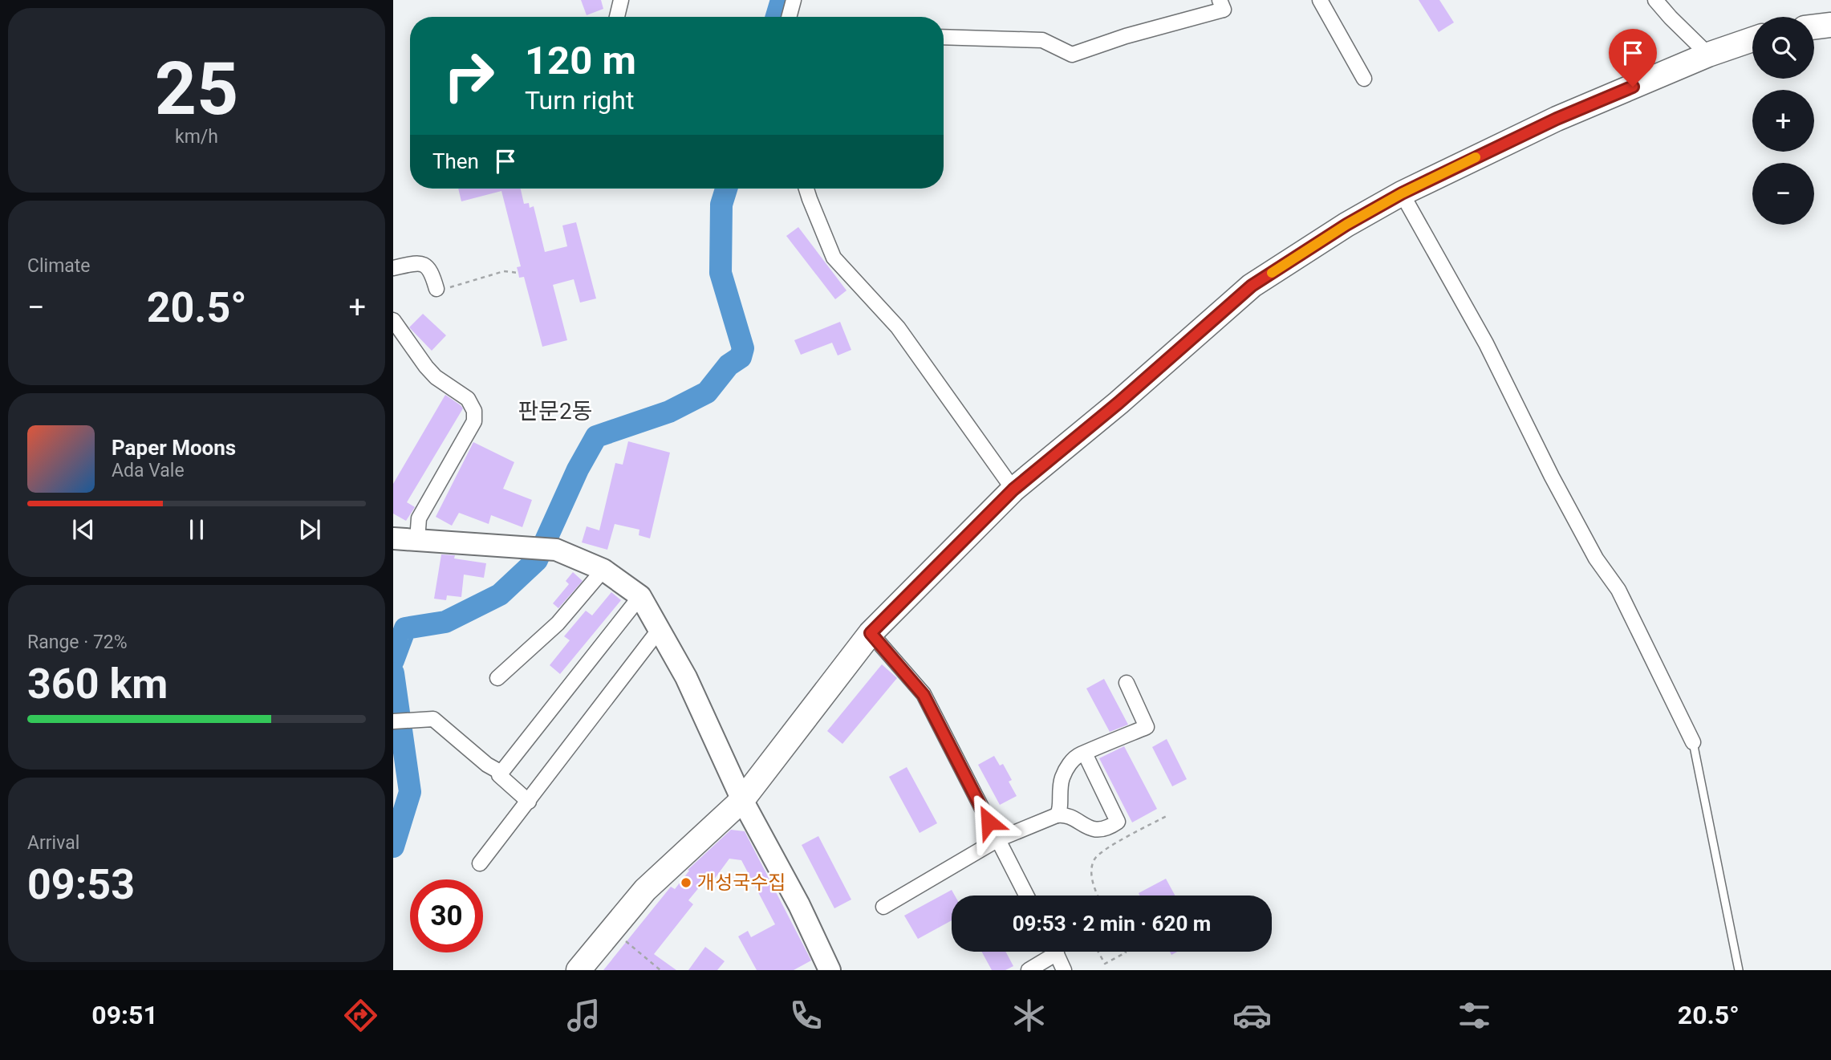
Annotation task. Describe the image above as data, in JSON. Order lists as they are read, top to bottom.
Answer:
{
  "districts": ["판문2동"],
  "places": ["개성국수집"],
  "page": {
    "tile": [
      ["25", "km/h"],
      "Climate",
      ["Range · 72%", "360 km"],
      ["Arrival", "09:53"]
    ],
    "map_buttons": ["+", "−"],
    "turn": ["120 m", "Turn right"],
    "then": "Then",
    "heat": ["−", "20.5°", "+"],
    "song": ["Paper Moons", "Ada Vale"],
    "limit": "30",
    "trip": "09:53 · 2 min · 620 m",
    "tabs": ["09:51", "20.5°"]
  }
}
